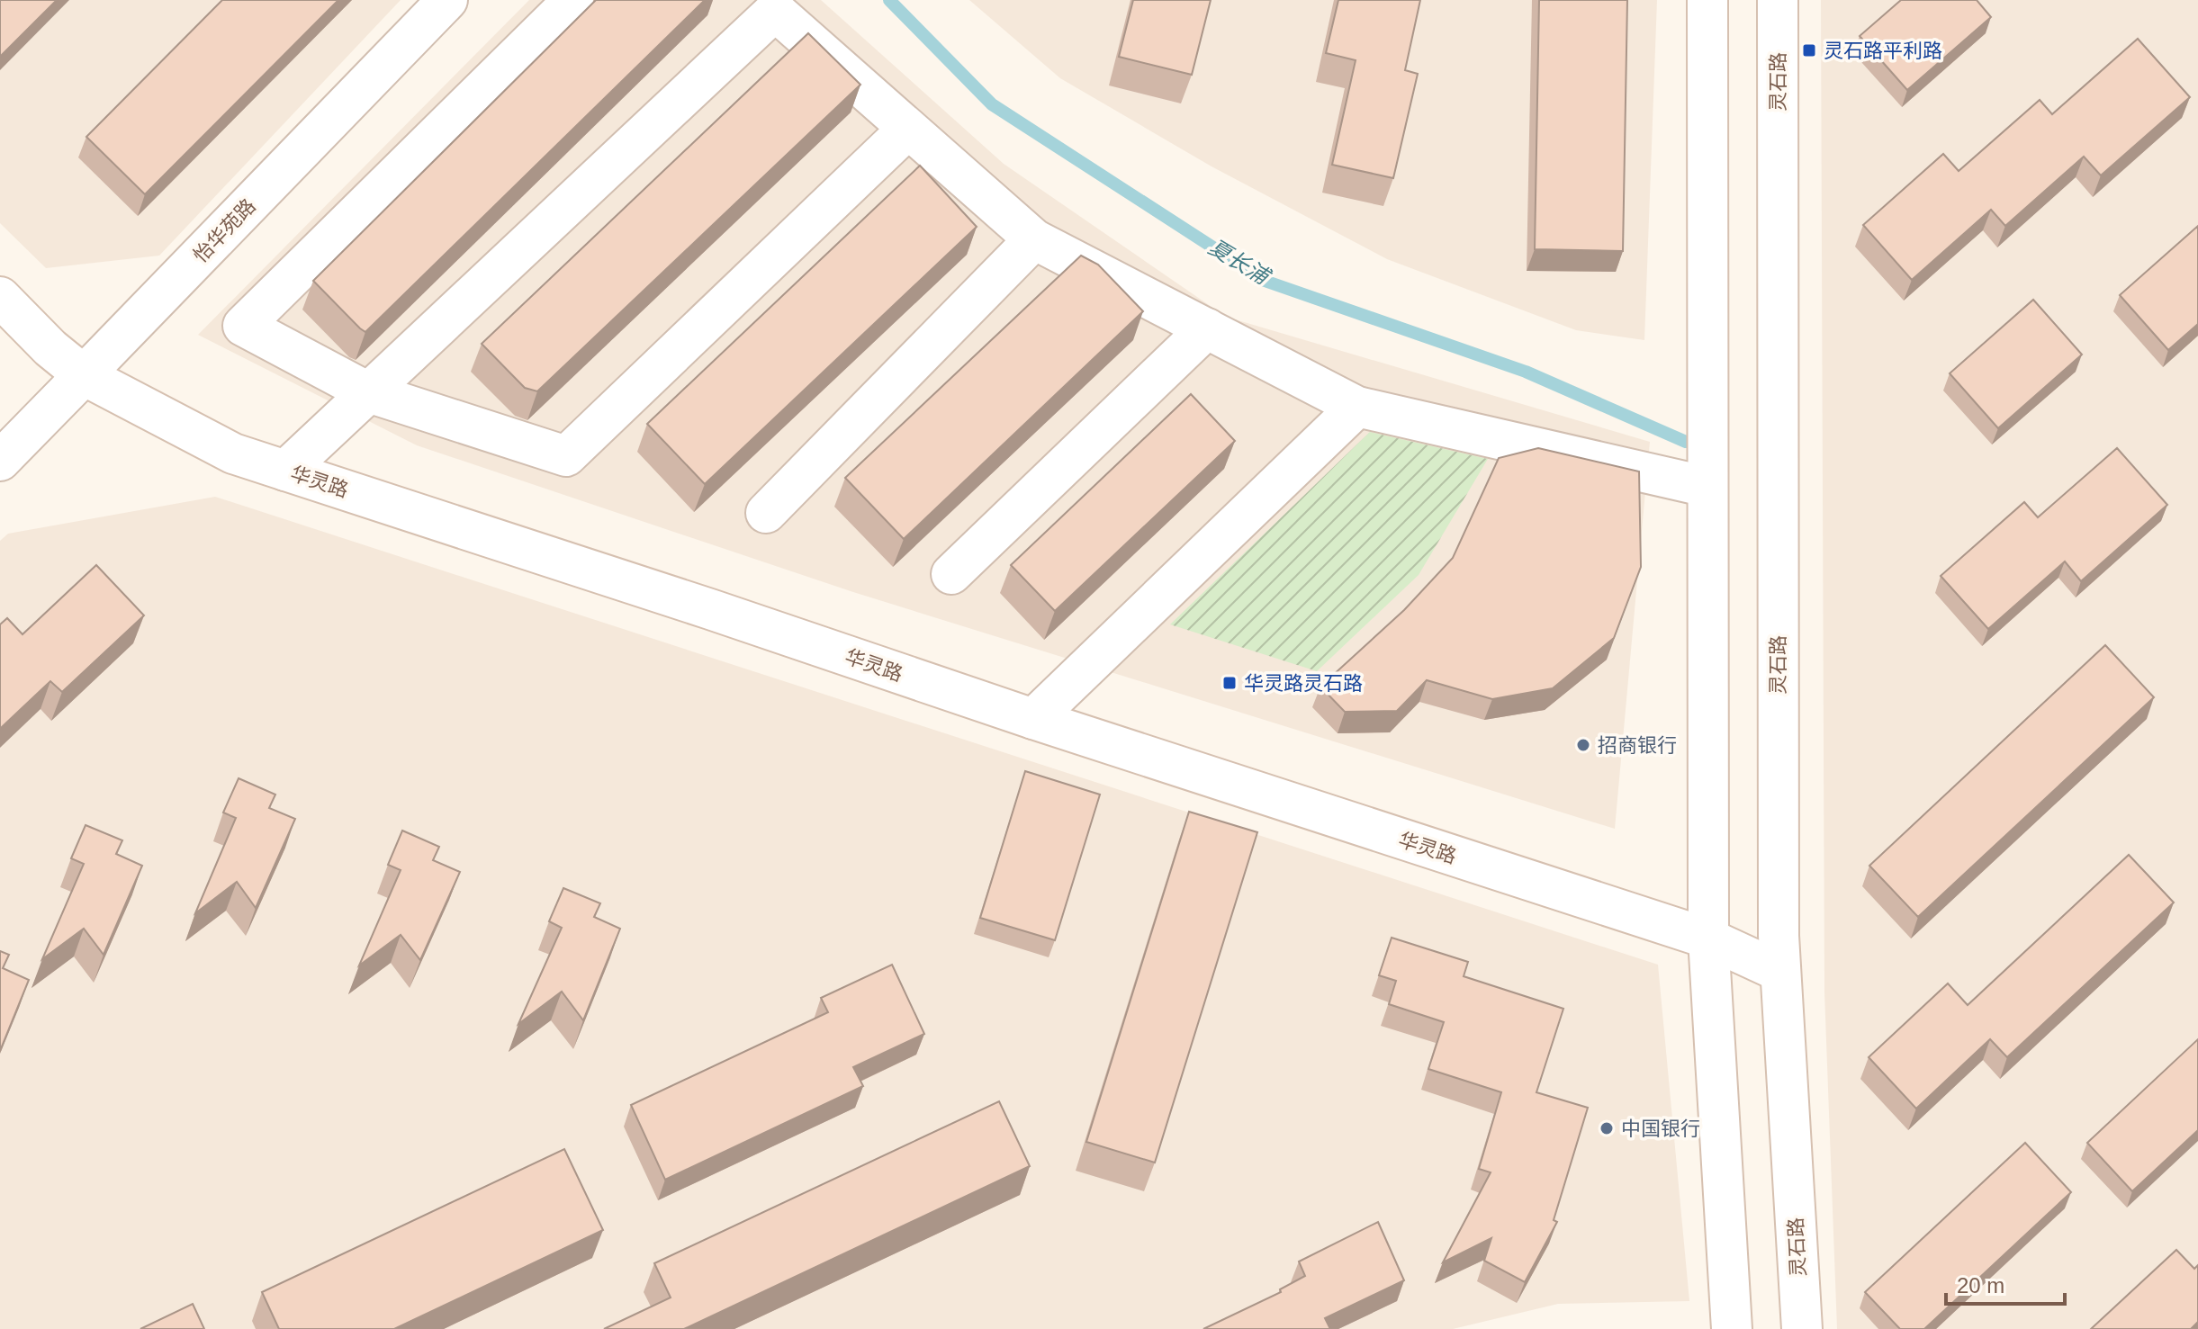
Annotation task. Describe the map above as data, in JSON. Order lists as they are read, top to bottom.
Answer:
{
  "streets": {
    "street": ["灵石路", "怡华苑路", "华灵路"]
  },
  "crossings": [
    ["灵石路", "华灵路"],
    ["怡华苑路", "华灵路"]
  ],
  "water": ["夏长浦"],
  "places": {
    "transit": ["灵石路平利路", "华灵路灵石路"],
    "other": ["招商银行", "中国银行"]
  },
  "scale_bar": "20 m"
}
